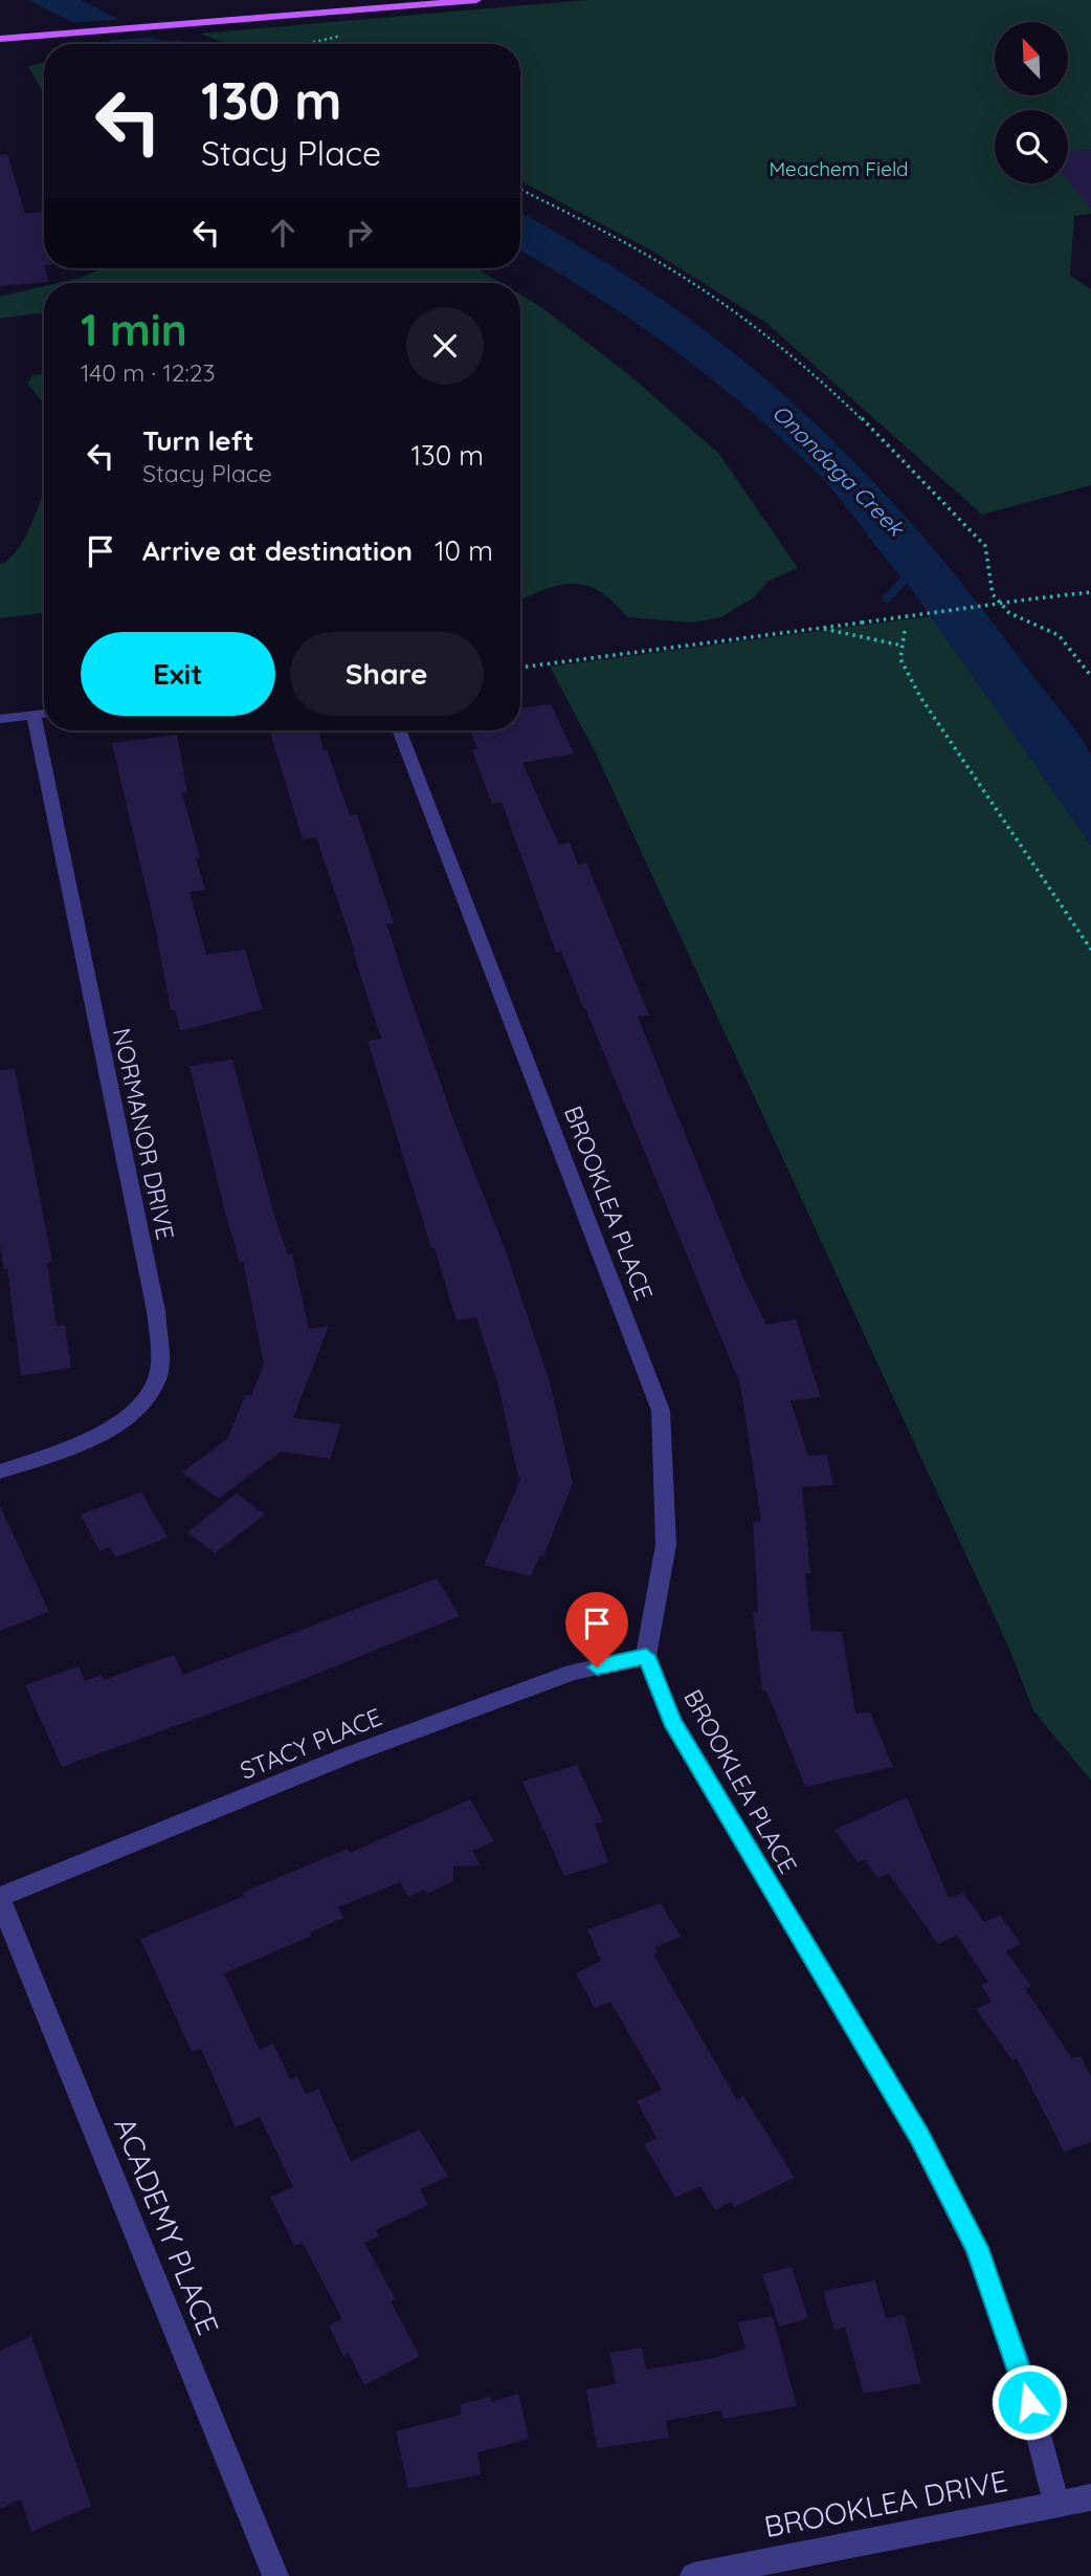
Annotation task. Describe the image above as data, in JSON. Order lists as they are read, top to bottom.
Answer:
{
  "streets": {
    "street": [
      "NORMANOR DRIVE",
      "BROOKLEA PLACE",
      "STACY PLACE",
      "ACADEMY PLACE",
      "BROOKLEA DRIVE"
    ]
  },
  "crossings": [
    ["BROOKLEA PLACE", "STACY PLACE"],
    ["BROOKLEA PLACE", "BROOKLEA DRIVE"],
    ["STACY PLACE", "ACADEMY PLACE"]
  ],
  "water": ["Onondaga Creek"],
  "parks": ["Meachem Field"],
  "north": "top left",
  "page": {
    "turn": ["130 m", "Stacy Place"],
    "heading": ["1 min", "140 m · 12:23"],
    "list": [
      {
        "name": "Turn left",
        "note": "Stacy Place",
        "value": "130 m"
      },
      {
        "name": "Arrive at destination",
        "value": "10 m"
      }
    ],
    "buttons": ["Exit", "Share"]
  }
}
